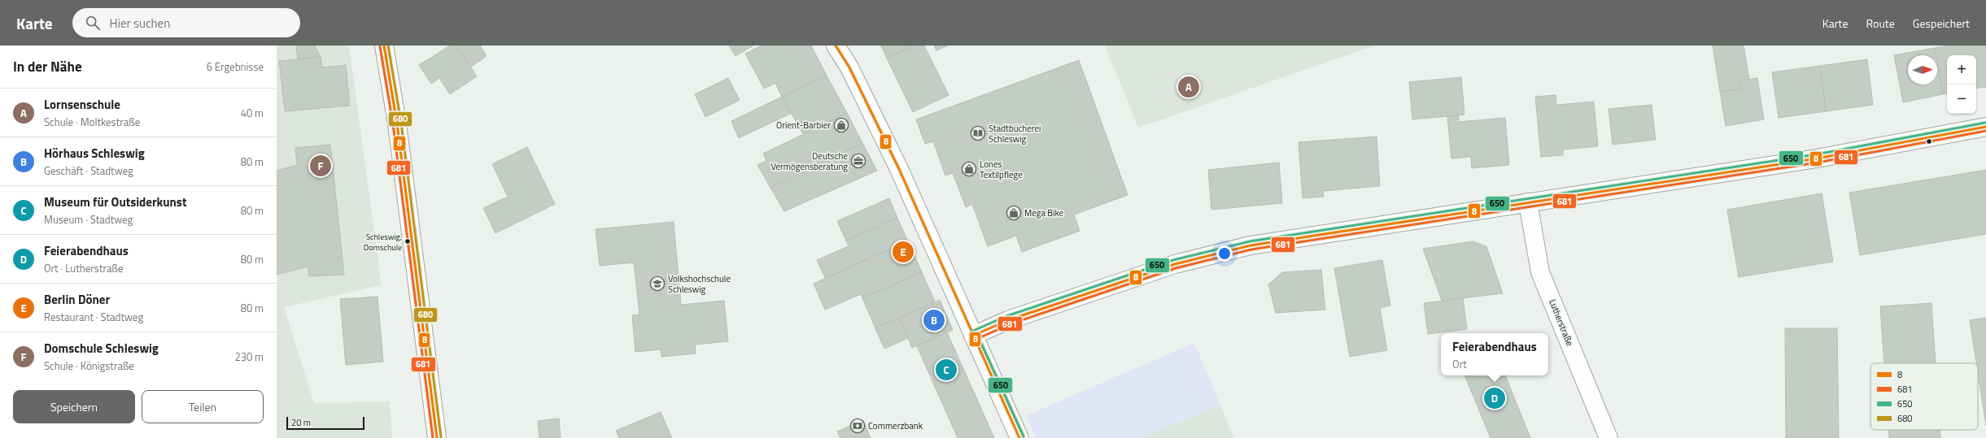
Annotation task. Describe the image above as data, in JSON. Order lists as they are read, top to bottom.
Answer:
{
  "streets": {
    "street": ["Lutherstraße"]
  },
  "places": {
    "shop": ["Orient-Barbier", "Lones Textilpflege", "Mega Bike"],
    "library": ["Stadtbücherei Schleswig"],
    "office": ["Deutsche Vermögensberatung"],
    "other": ["Schleswig, Domschule"],
    "school or university": ["Volkshochschule Schleswig"],
    "bank": ["Commerzbank"]
  },
  "lines": [
    "transit line 8",
    "transit line 680",
    "transit line 681",
    "transit line 650"
  ],
  "legend": [
    "8",
    "681",
    "650",
    "680"
  ],
  "scale_bar": "20 m",
  "north": "right",
  "page": {
    "header": "Karte",
    "search": "Hier suchen",
    "nav": ["Karte", "Route", "Gespeichert"],
    "heading": ["In der Nähe", "6 Ergebnisse"],
    "map_buttons": ["+", "−"],
    "pins": [
      "A",
      "F",
      "E",
      "B",
      "C",
      "D"
    ],
    "list": [
      {
        "mark": "A",
        "name": "Lornsenschule",
        "note": "Schule · Moltkestraße",
        "value": "40 m"
      },
      {
        "mark": "B",
        "name": "Hörhaus Schleswig",
        "note": "Geschäft · Stadtweg",
        "value": "80 m"
      },
      {
        "mark": "C",
        "name": "Museum für Outsiderkunst",
        "note": "Museum · Stadtweg",
        "value": "80 m"
      },
      {
        "mark": "D",
        "name": "Feierabendhaus",
        "note": "Ort · Lutherstraße",
        "value": "80 m"
      },
      {
        "mark": "E",
        "name": "Berlin Döner",
        "note": "Restaurant · Stadtweg",
        "value": "80 m"
      },
      {
        "mark": "F",
        "name": "Domschule Schleswig",
        "note": "Schule · Königstraße",
        "value": "230 m"
      }
    ],
    "popup": ["Feierabendhaus", "Ort"],
    "buttons": ["Speichern", "Teilen"],
    "scale": "20 m"
  }
}
